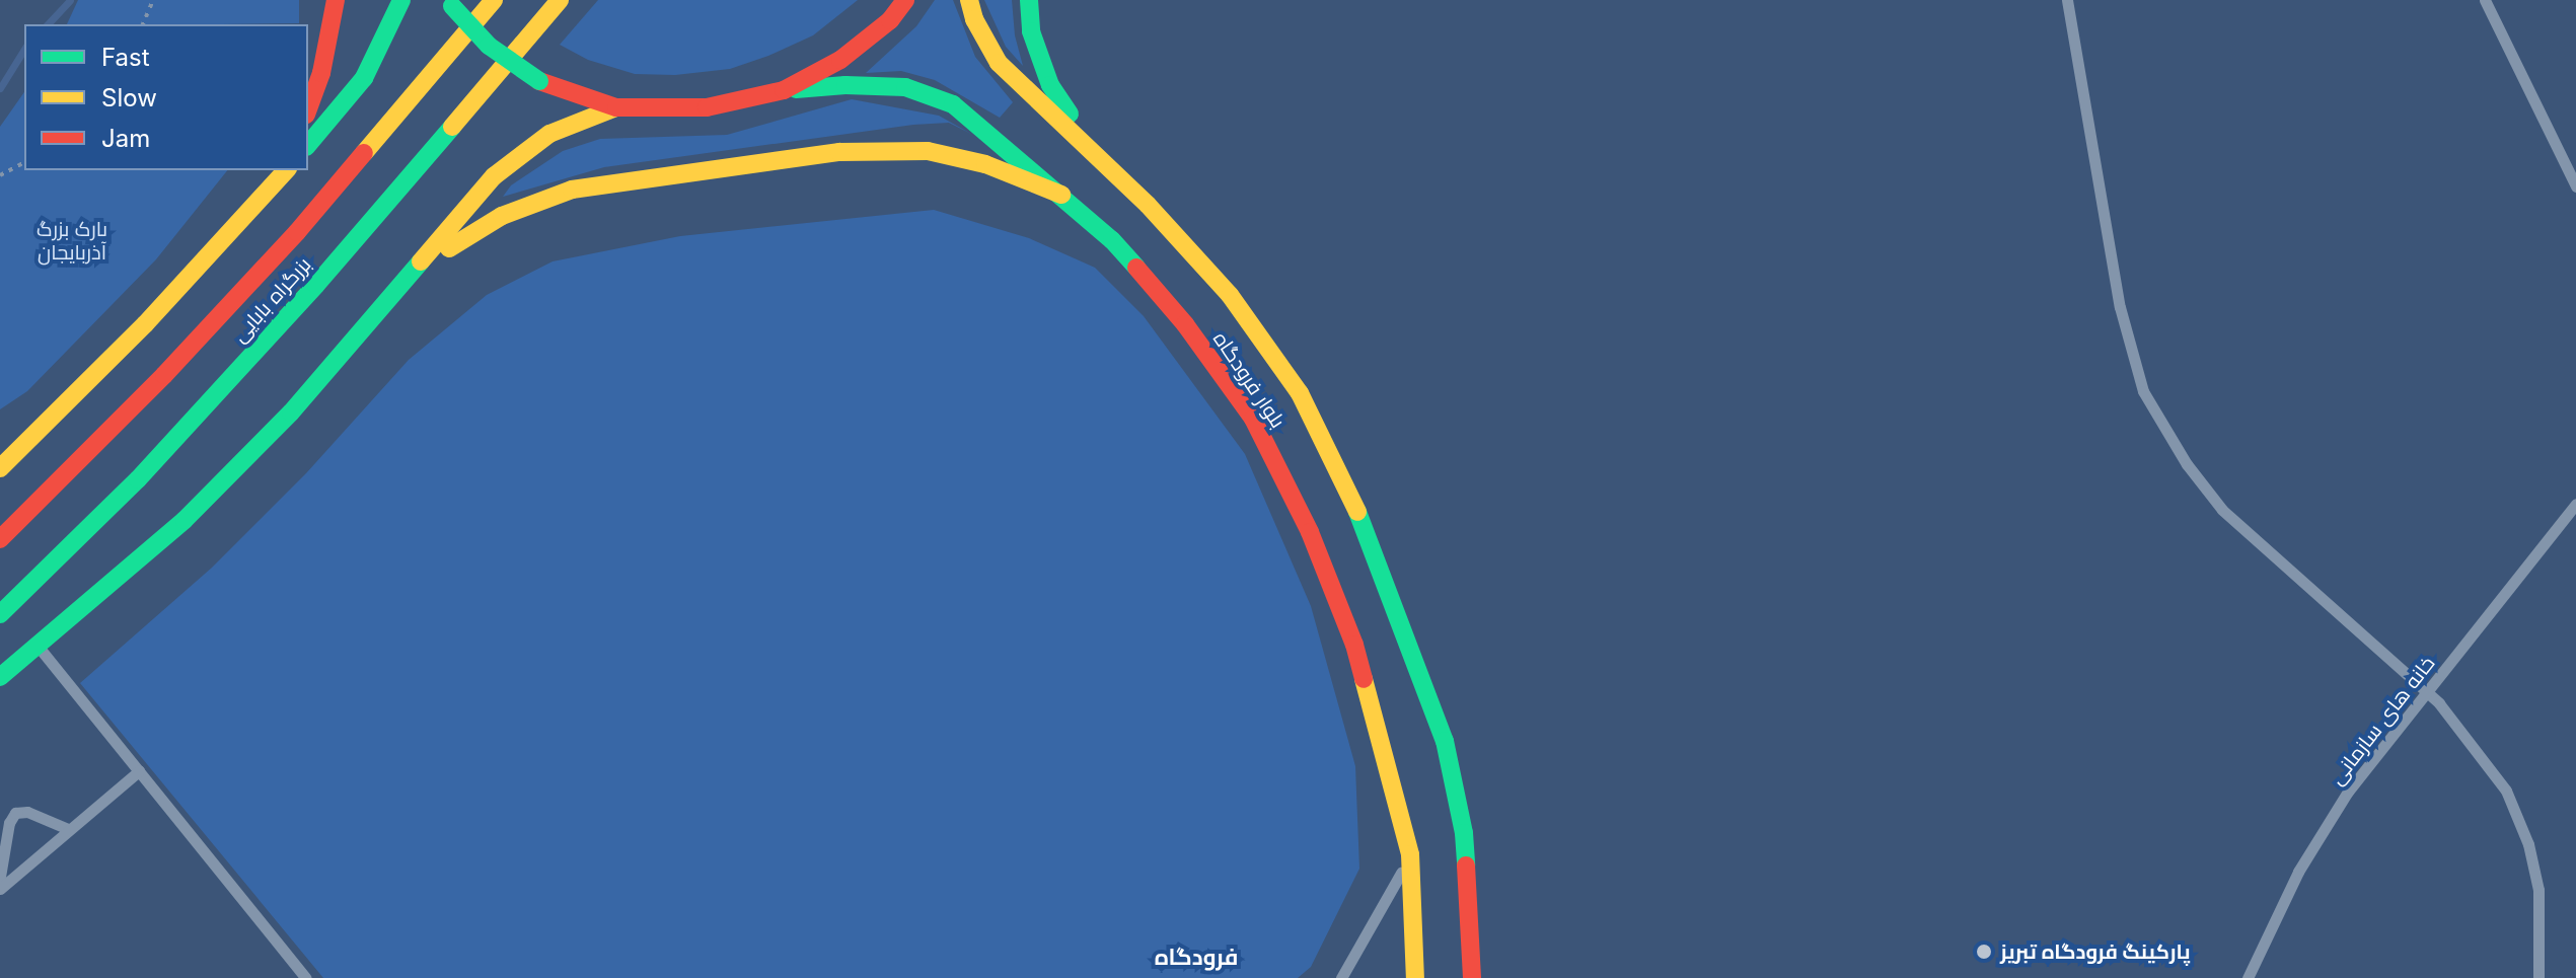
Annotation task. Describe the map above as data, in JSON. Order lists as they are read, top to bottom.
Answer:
{
  "streets": {
    "main road": ["بزرگراه بابایی", "بلوار فرودگاه"],
    "lane": ["خانه های سازمانی"]
  },
  "districts": ["فرودگاه"],
  "parks": ["پارک بزرگ آذربایجان"],
  "places": ["پارکینگ فرودگاه تبریز"],
  "legend": ["Fast", "Slow", "Jam"]
}
